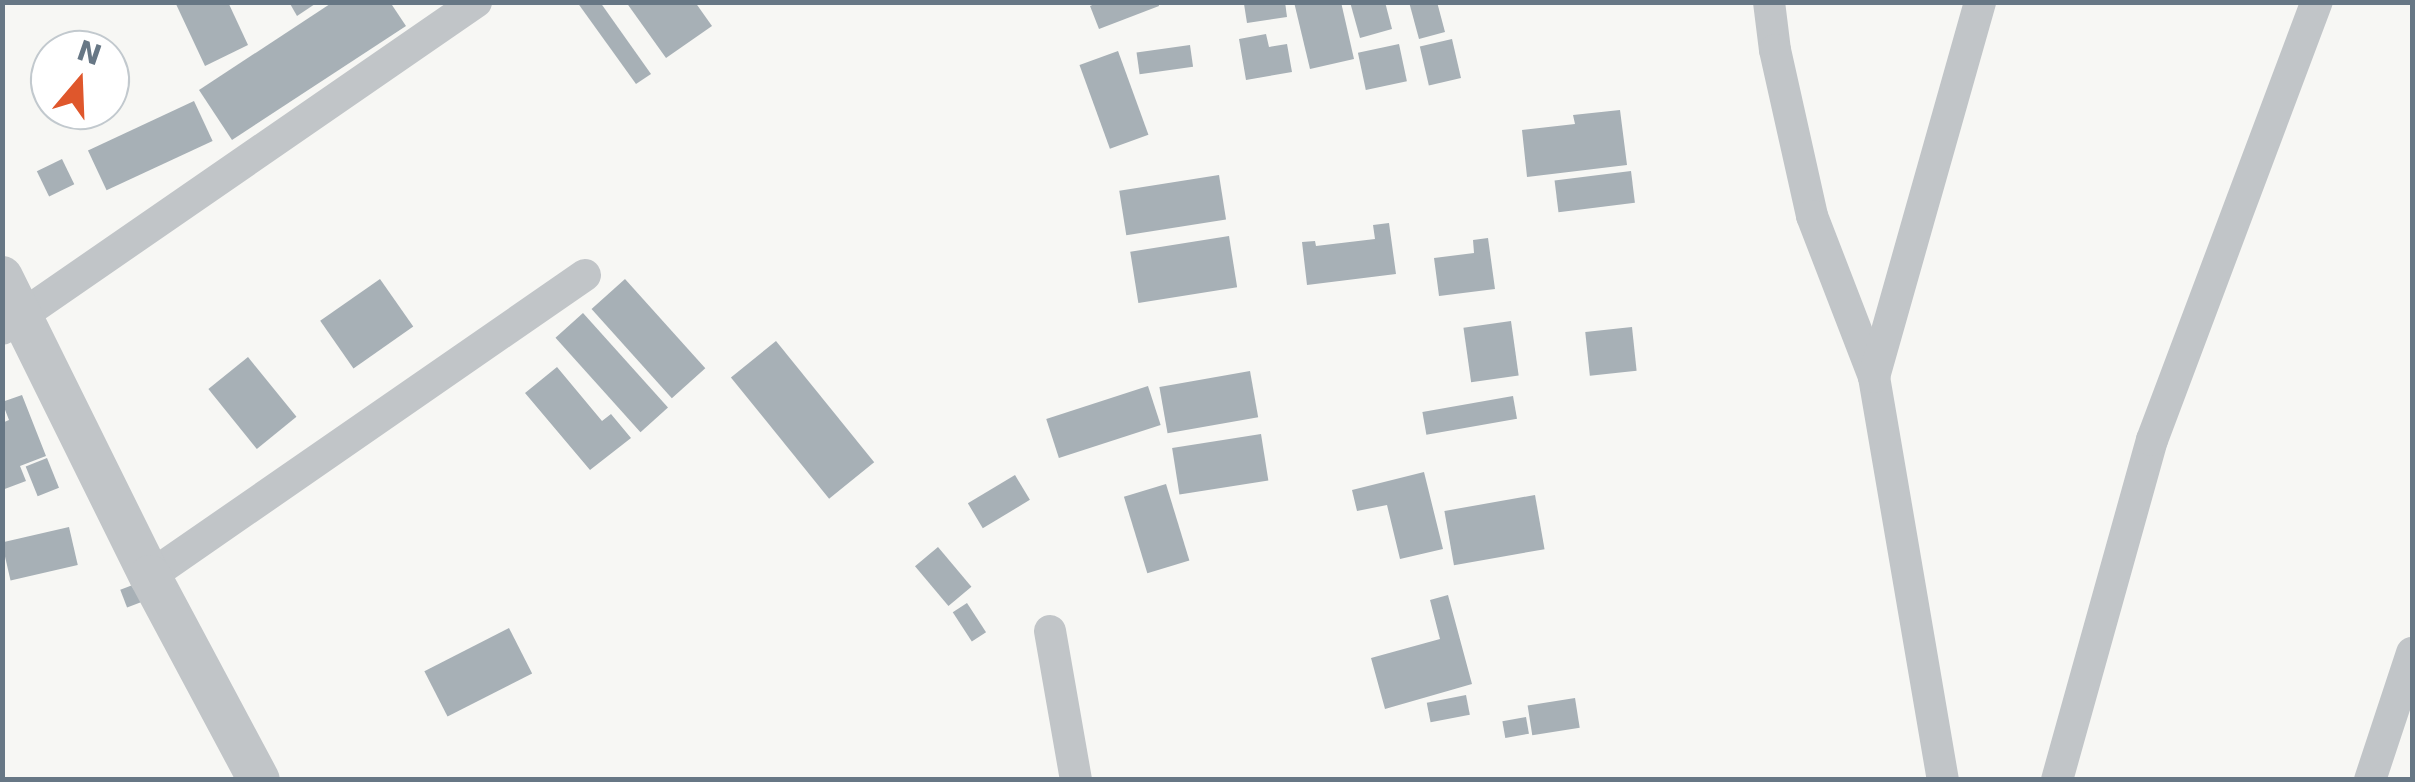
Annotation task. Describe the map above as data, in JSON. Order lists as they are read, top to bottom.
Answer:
{
  "north": "top"
}
